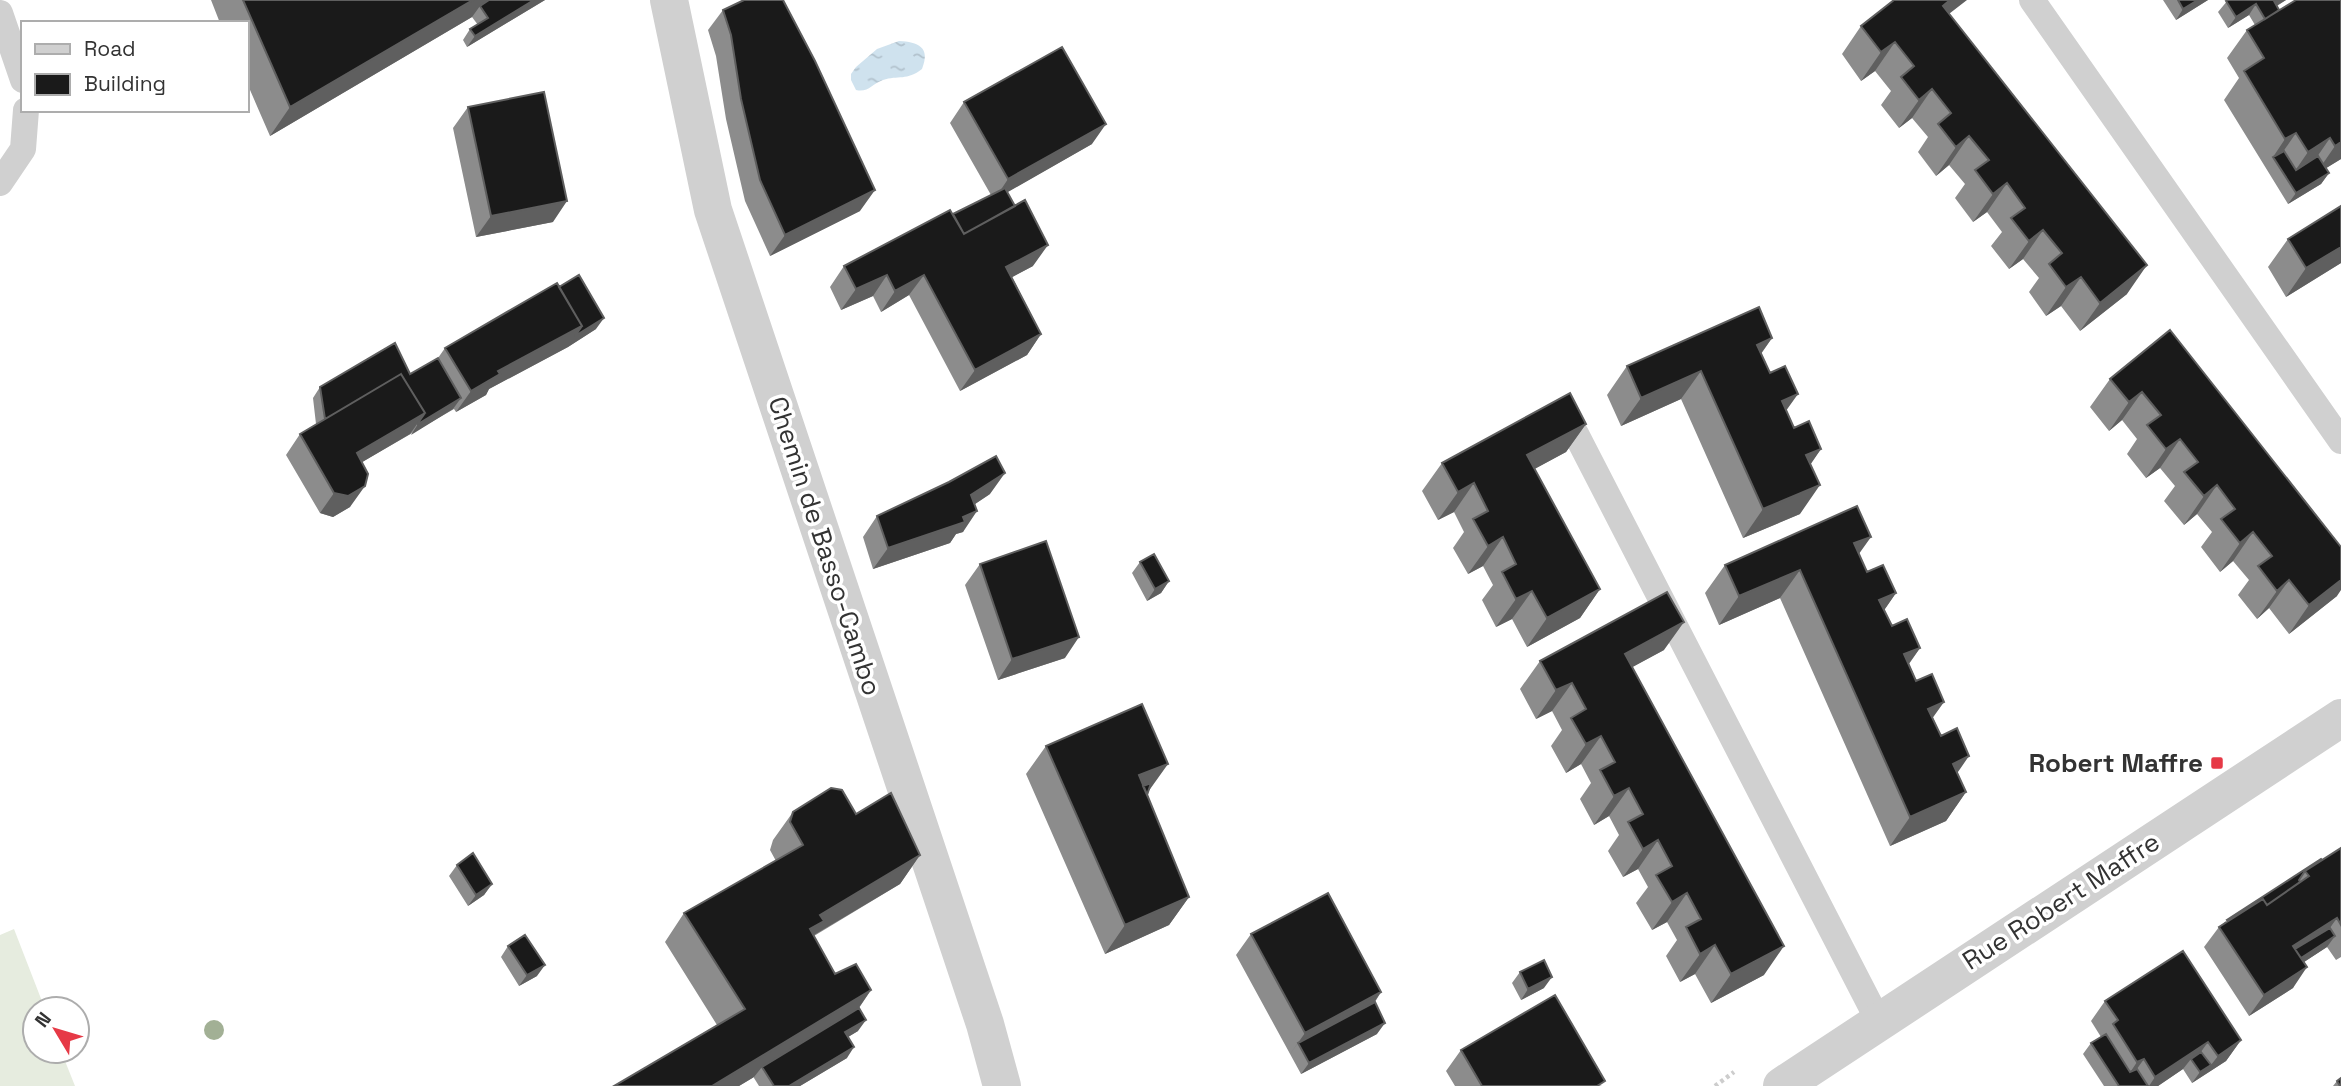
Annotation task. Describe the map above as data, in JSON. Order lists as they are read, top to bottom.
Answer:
{
  "streets": {
    "street": ["Chemin de Basso-Cambo", "Rue Robert Maffre"]
  },
  "places": {
    "transit": ["Robert Maffre"]
  },
  "legend": ["Road", "Building"],
  "north": "top left"
}
